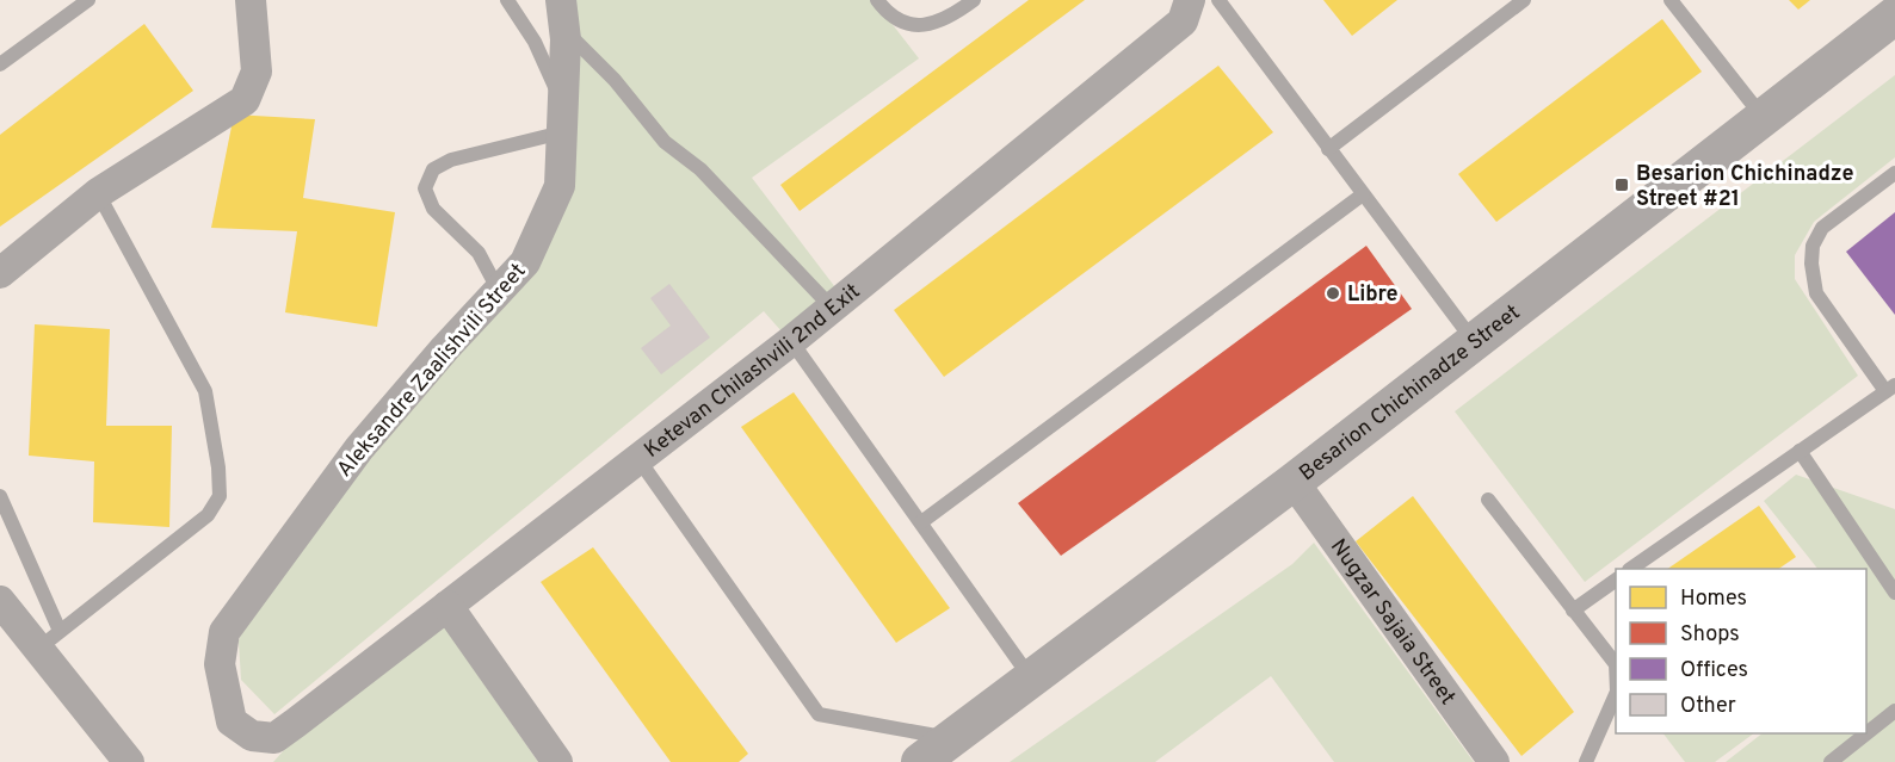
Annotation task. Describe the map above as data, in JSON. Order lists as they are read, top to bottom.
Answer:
{
  "streets": {
    "street": [
      "Aleksandre Zaalishvili Street",
      "Ketevan Chilashvili 2nd Exit",
      "Besarion Chichinadze Street",
      "Nugzar Sajaia Street"
    ]
  },
  "crossings": [
    ["Aleksandre Zaalishvili Street", "Ketevan Chilashvili 2nd Exit"],
    ["Besarion Chichinadze Street", "Nugzar Sajaia Street"]
  ],
  "places": {
    "transit": ["Besarion Chichinadze Street #21"],
    "other": ["Libre"]
  },
  "legend": [
    "Homes",
    "Shops",
    "Offices",
    "Other"
  ]
}
